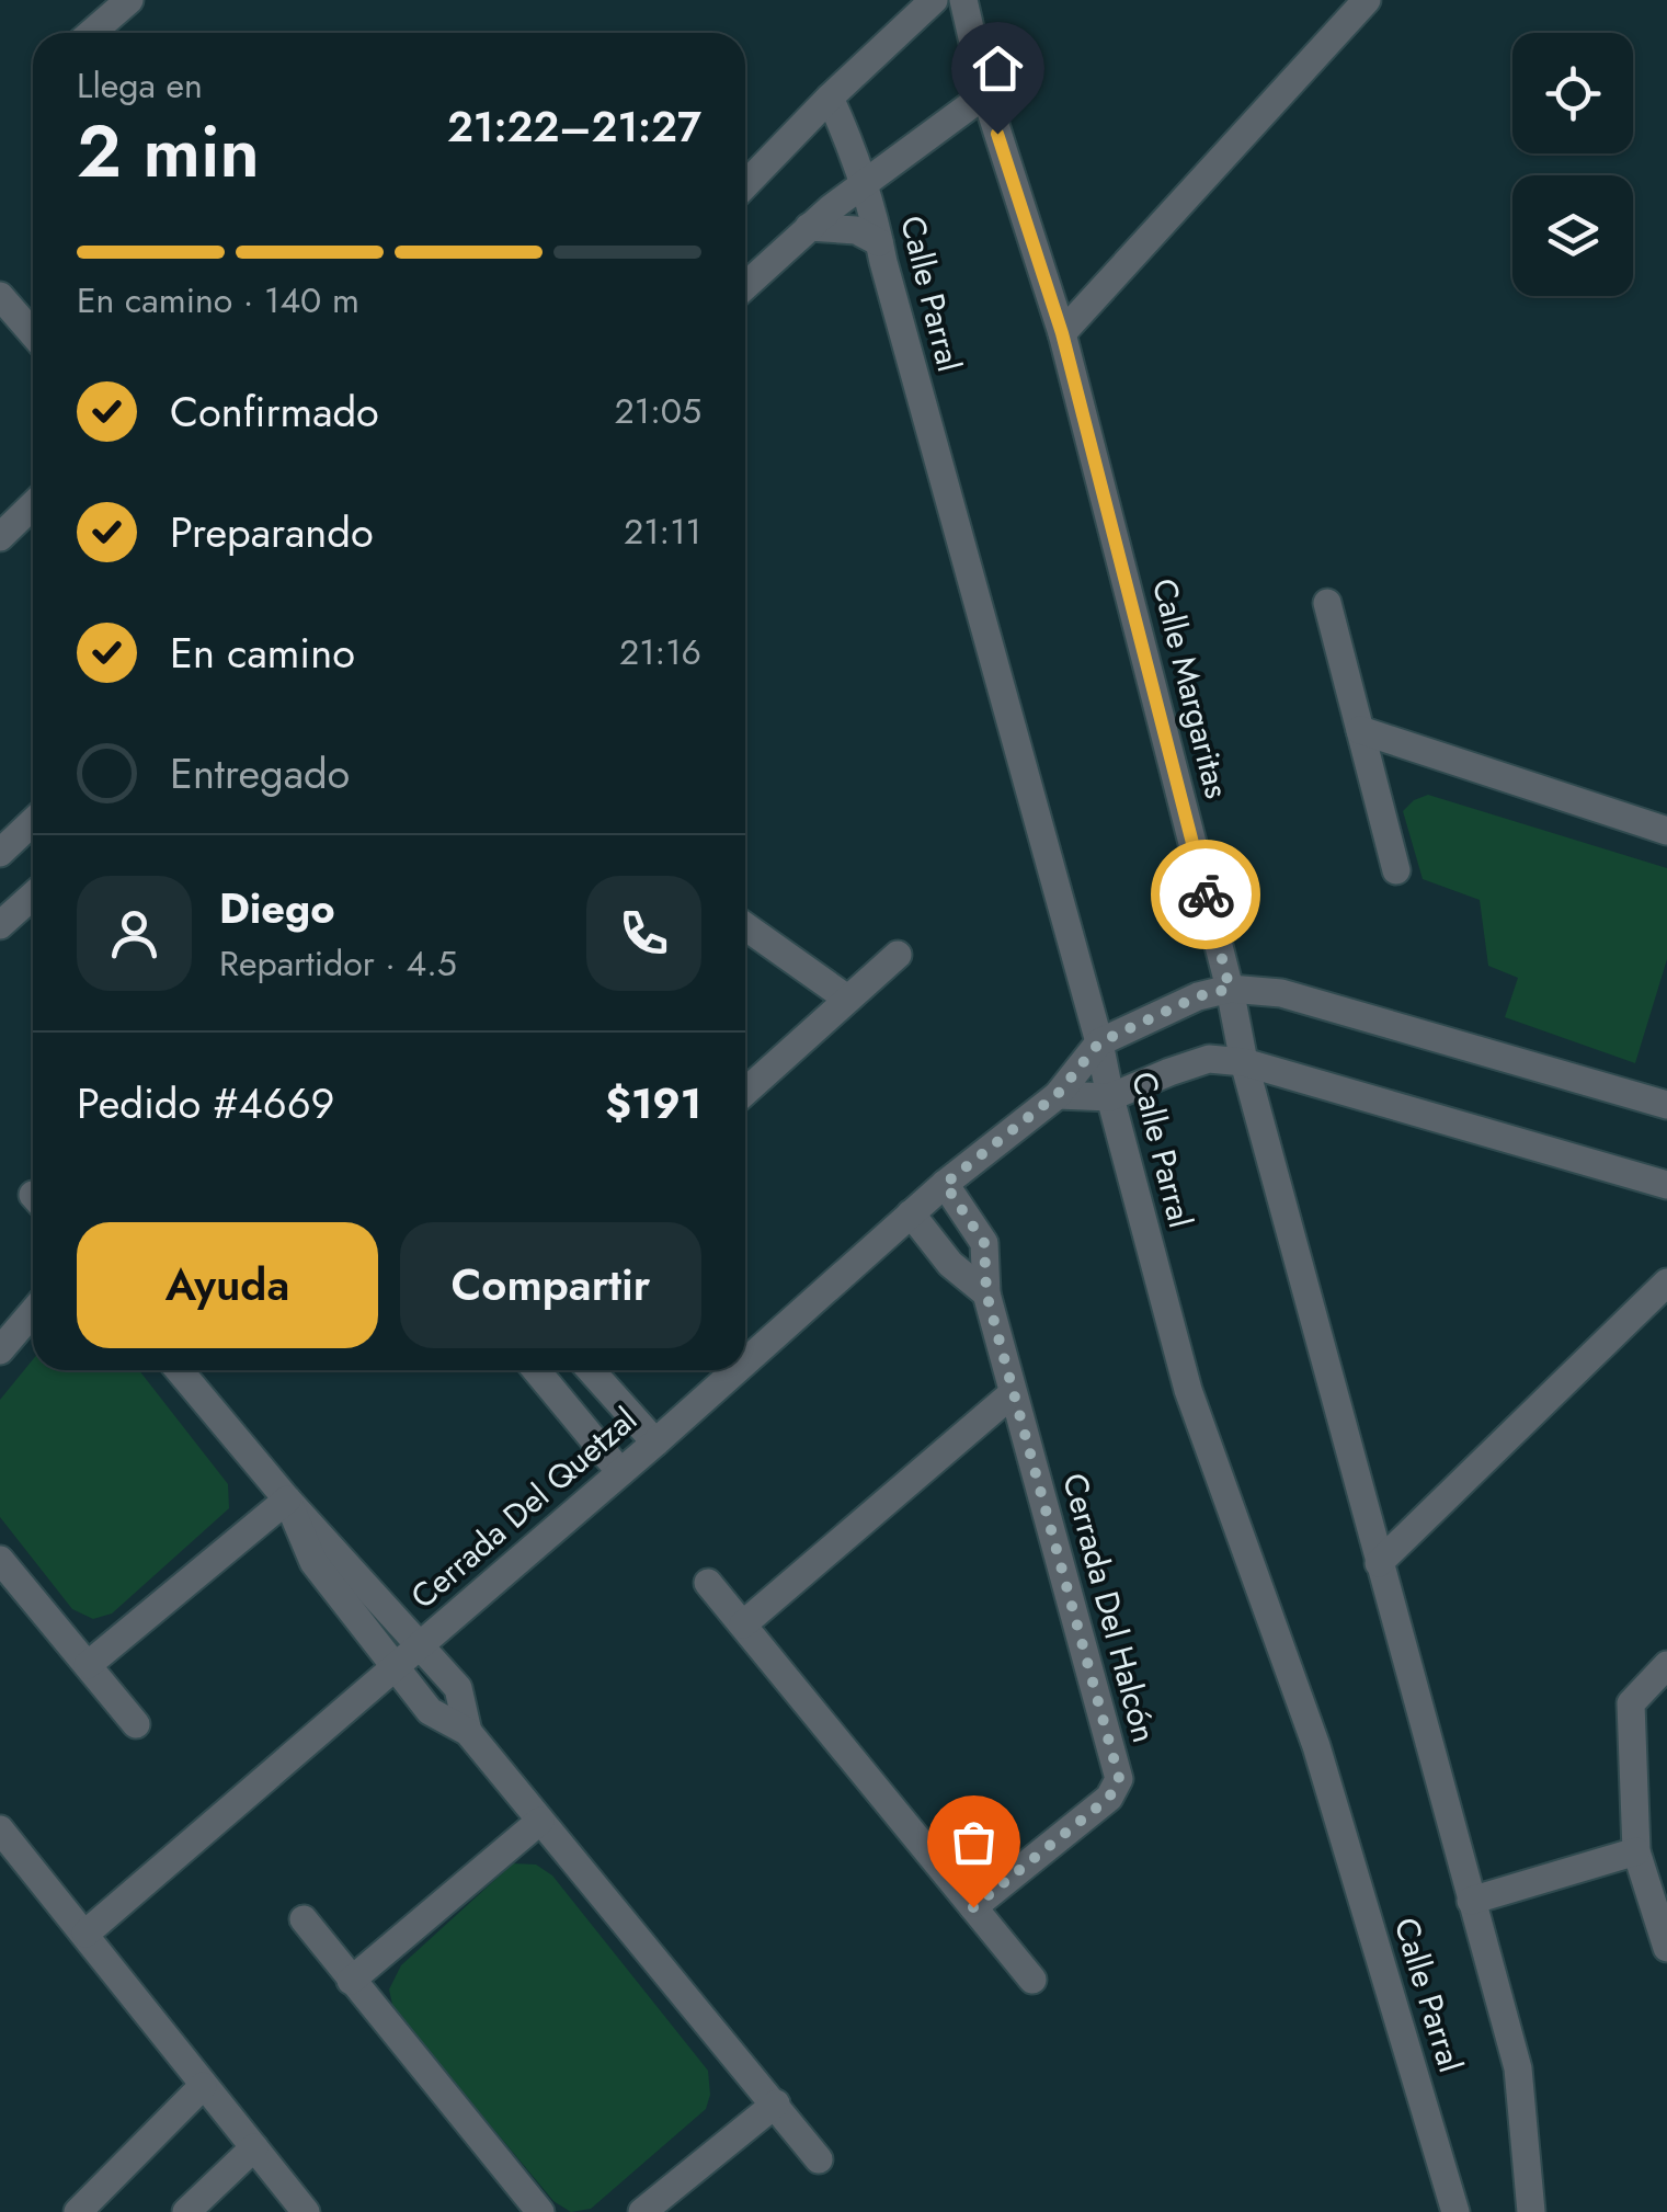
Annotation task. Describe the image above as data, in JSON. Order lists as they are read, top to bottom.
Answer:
{
  "streets": {
    "street": [
      "Calle Parral",
      "Calle Margaritas",
      "Cerrada Del Quetzal",
      "Cerrada Del Halcón"
    ]
  },
  "crossings": [
    ["Calle Parral", "Cerrada Del Quetzal"],
    ["Cerrada Del Quetzal", "Cerrada Del Halcón"]
  ],
  "page": {
    "heading": ["2 min", "Llega en", "21:22–21:27"],
    "panel": [
      "Diego",
      "Repartidor · 4.5",
      "Pedido #4669",
      "$191"
    ],
    "bar": "En camino · 140 m",
    "list": [
      ["Confirmado", "21:05"],
      ["Preparando", "21:11"],
      ["En camino", "21:16"],
      "Entregado"
    ],
    "buttons": ["Ayuda", "Compartir"]
  }
}
